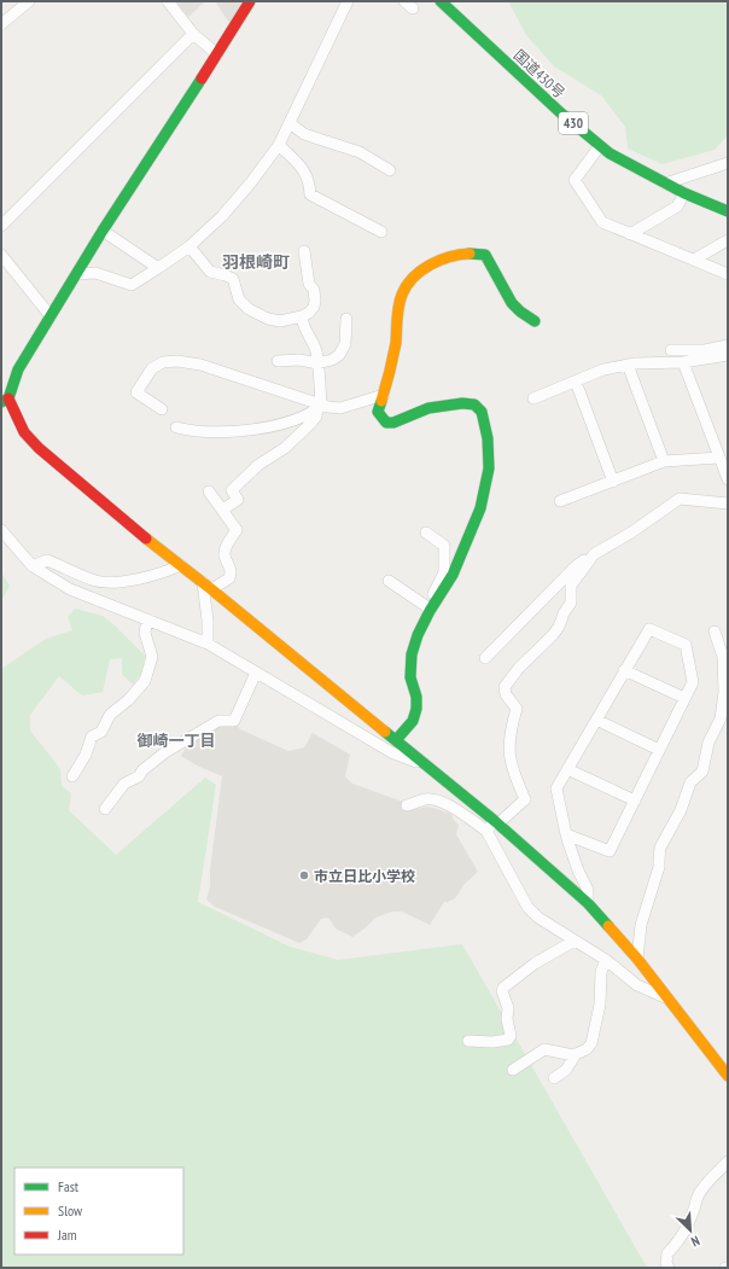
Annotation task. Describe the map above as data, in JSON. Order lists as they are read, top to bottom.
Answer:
{
  "streets": {
    "main road": ["国道430号", "430"]
  },
  "districts": ["羽根崎町", "御崎一丁目"],
  "places": ["市立日比小学校"],
  "legend": ["Fast", "Slow", "Jam"],
  "north": "bottom right"
}
